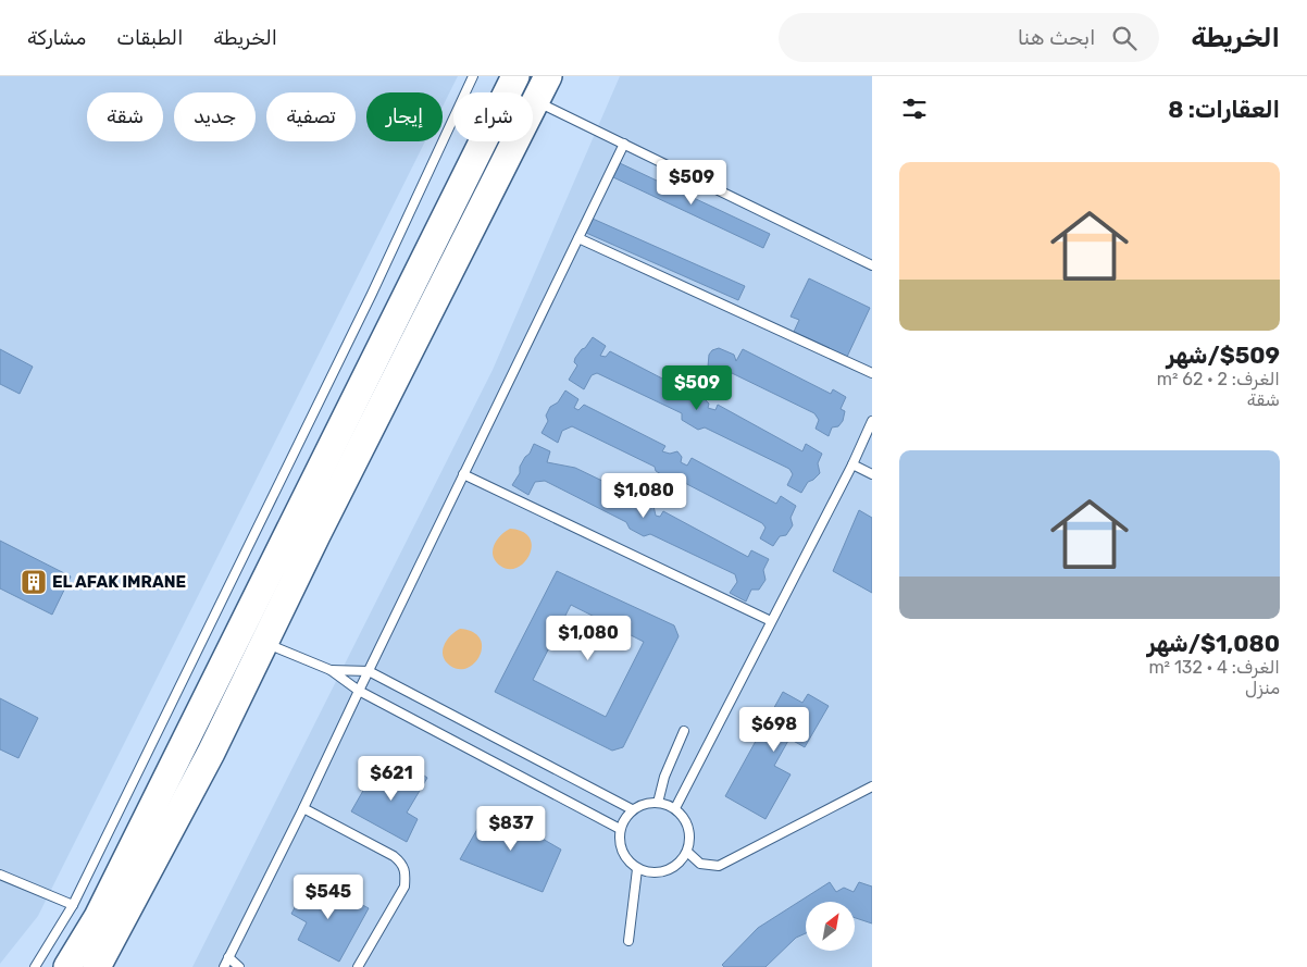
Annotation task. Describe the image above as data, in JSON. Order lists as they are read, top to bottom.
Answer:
{
  "places": {
    "building": ["EL AFAK IMRANE"]
  },
  "north": "top right",
  "page": {
    "header": "الخريطة",
    "search": "ابحث هنا",
    "nav": ["الخريطة", "الطبقات", "مشاركة"],
    "heading": "العقارات: 8",
    "chip": [
      "شراء",
      "إيجار",
      "تصفية",
      "جديد",
      "شقة"
    ],
    "list": [
      {
        "name": "$509/شهر",
        "note": "الغرف: 2 · 62 m² · شقة"
      },
      {
        "name": "$1,080/شهر",
        "note": "الغرف: 4 · 132 m² · منزل"
      }
    ],
    "price": [
      "$509",
      "$509",
      "$1,080",
      "$1,080",
      "$698",
      "$621",
      "$837",
      "$545"
    ]
  }
}
